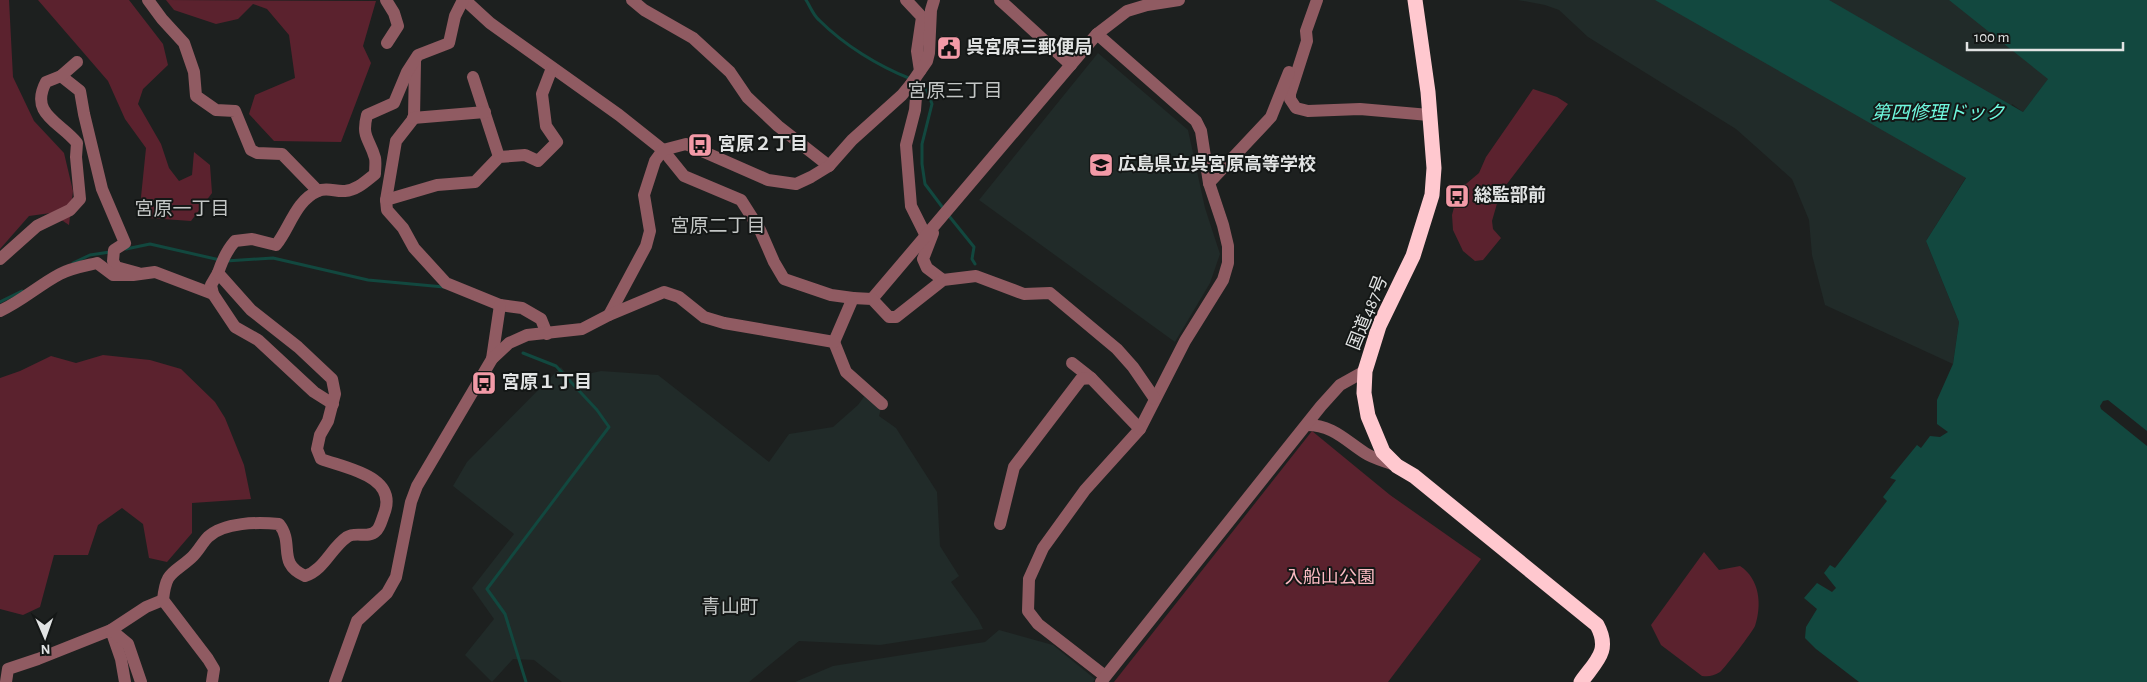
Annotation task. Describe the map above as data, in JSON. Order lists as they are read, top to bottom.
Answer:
{
  "streets": {
    "highway": ["国道487号"]
  },
  "districts": [
    "宮原三丁目",
    "宮原一丁目",
    "宮原二丁目",
    "青山町"
  ],
  "water": ["第四修理ドック"],
  "parks": ["入船山公園"],
  "places": {
    "public building": ["呉宮原三郵便局"],
    "bus stop": ["宮原２丁目", "総監部前", "宮原１丁目"],
    "school or university": ["広島県立呉宮原高等学校"]
  },
  "scale_bar": "100 m",
  "north": "bottom"
}
